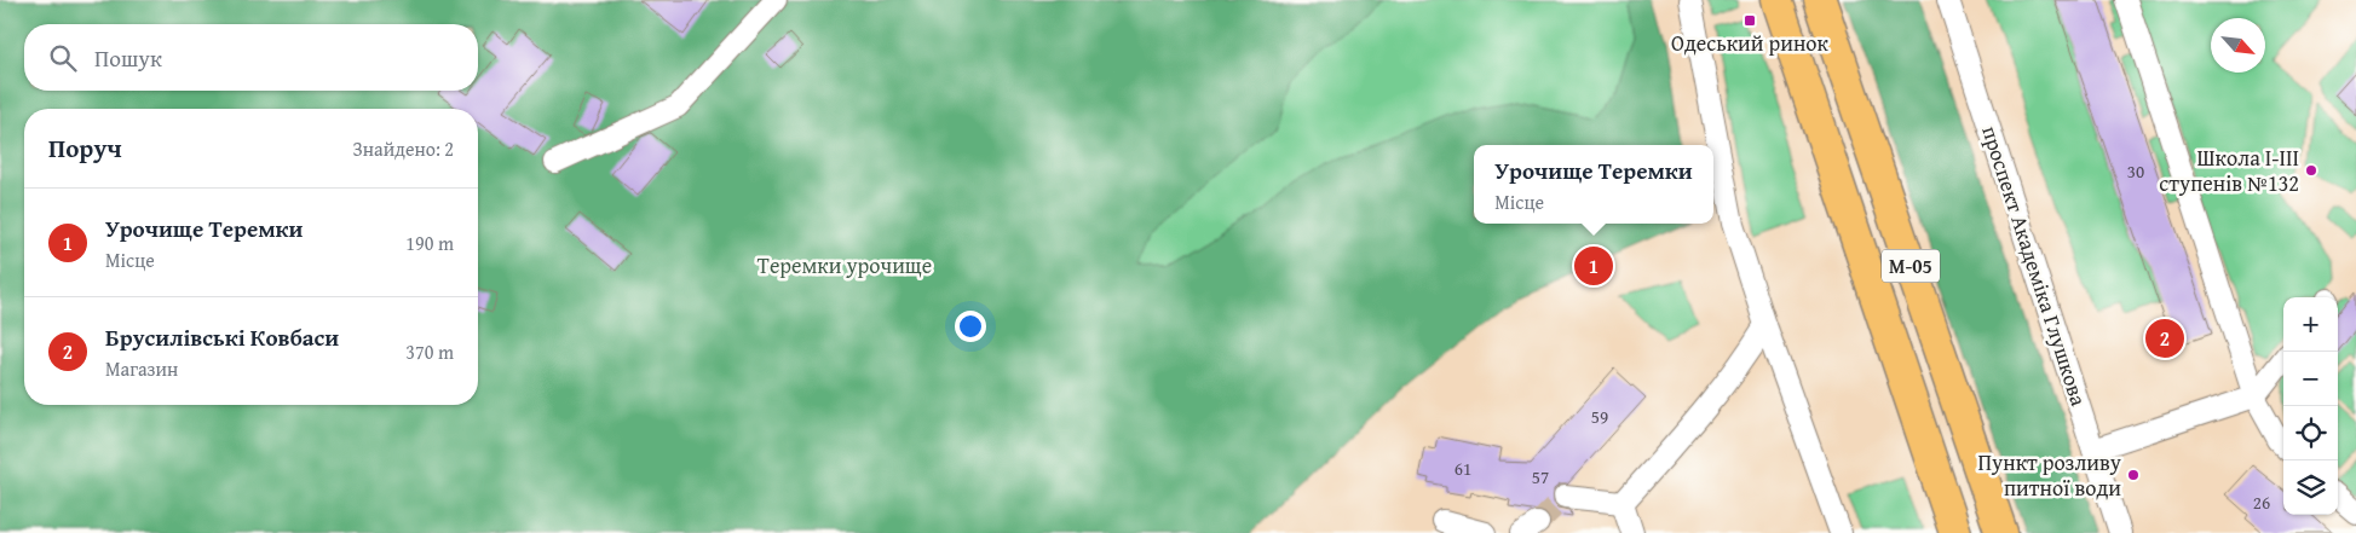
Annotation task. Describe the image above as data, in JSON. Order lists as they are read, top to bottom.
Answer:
{
  "streets": {
    "highway": ["М-05"],
    "street": ["проспект Академіка Глушкова"]
  },
  "parks": ["Теремки урочище"],
  "places": {
    "transit": ["Одеський ринок"],
    "other": ["Школа І-ІІІ ступенів №132", "Пункт розливу питної води"]
  },
  "house_numbers": [
    "30",
    "59",
    "61",
    "57",
    "26"
  ],
  "north": "bottom right",
  "page": {
    "search": "Пошук",
    "heading": ["Поруч", "Знайдено: 2"],
    "popup": ["Урочище Теремки", "Місце"],
    "list": [
      {
        "mark": "1",
        "name": "Урочище Теремки",
        "note": "Місце",
        "value": "190 m"
      },
      {
        "mark": "2",
        "name": "Брусилівські Ковбаси",
        "note": "Магазин",
        "value": "370 m"
      }
    ],
    "pins": ["1", "2"],
    "map_buttons": ["+", "−"]
  }
}
